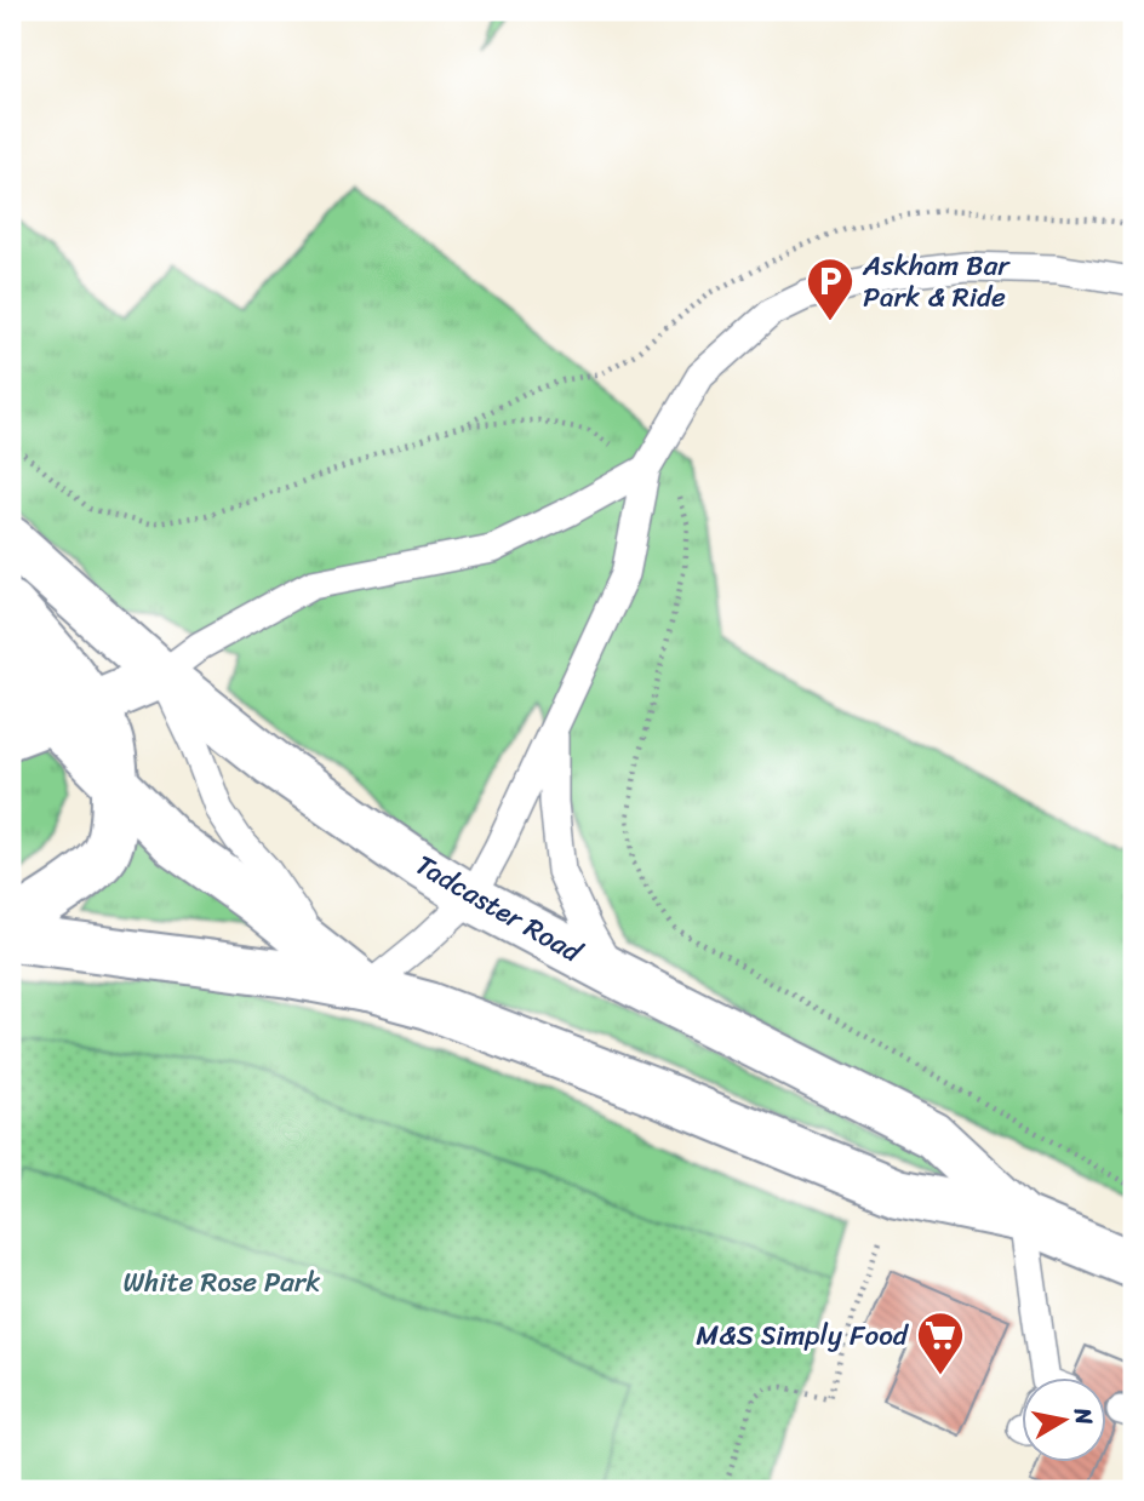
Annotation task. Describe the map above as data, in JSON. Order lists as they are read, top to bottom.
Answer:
{
  "streets": {
    "main road": ["Tadcaster Road"]
  },
  "parks": ["White Rose Park"],
  "places": {
    "parking": ["Askham Bar Park & Ride"],
    "supermarket": ["M&S Simply Food"]
  },
  "north": "right"
}
